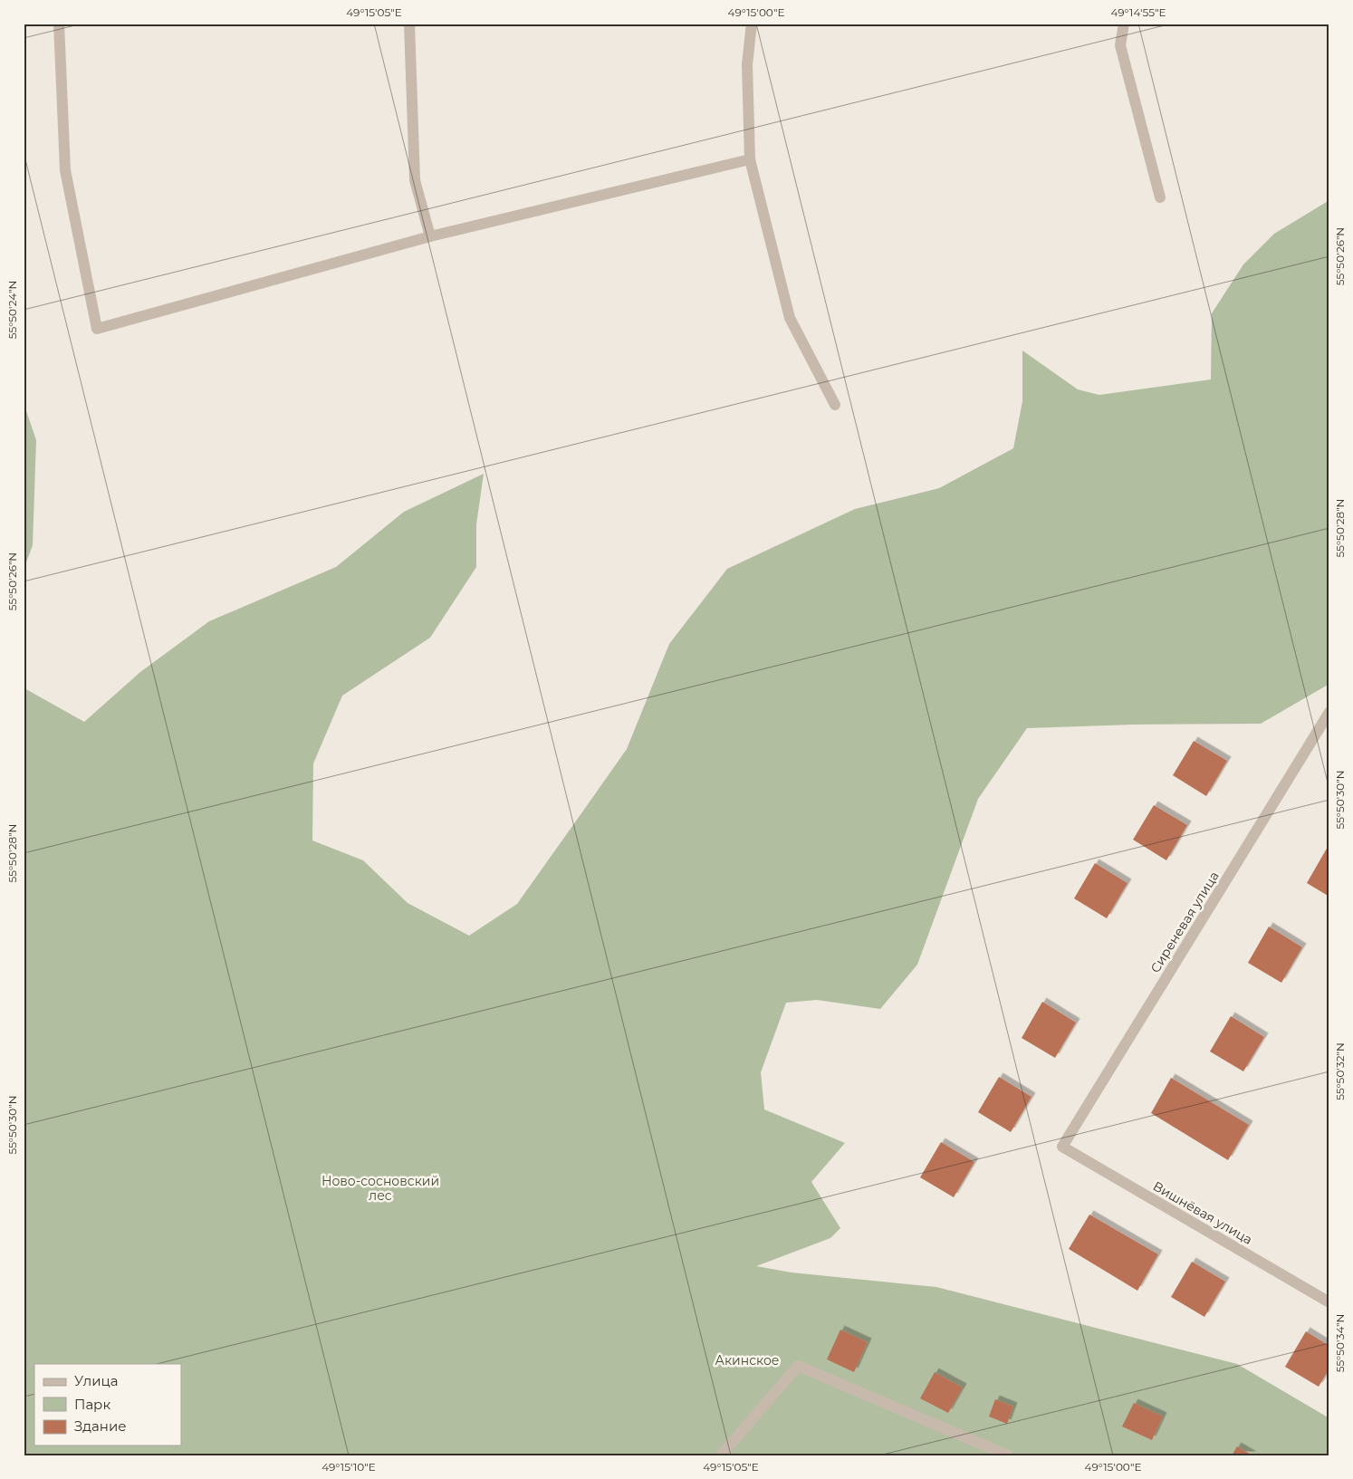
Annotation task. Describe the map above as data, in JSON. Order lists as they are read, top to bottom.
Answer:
{
  "streets": {
    "street": ["Сиреневая улица", "Вишнёвая улица"]
  },
  "crossings": [
    ["Сиреневая улица", "Вишнёвая улица"]
  ],
  "parks": ["Ново-сосновский лес", "Акинское"],
  "legend": ["Улица", "Парк", "Здание"],
  "coordinates": [
    "49°15'05\"E",
    "49°15'00\"E",
    "49°14'55\"E",
    "55°50'26\"N",
    "55°50'24\"N",
    "55°50'28\"N",
    "55°50'30\"N",
    "55°50'32\"N",
    "55°50'34\"N",
    "49°15'10\"E"
  ]
}
